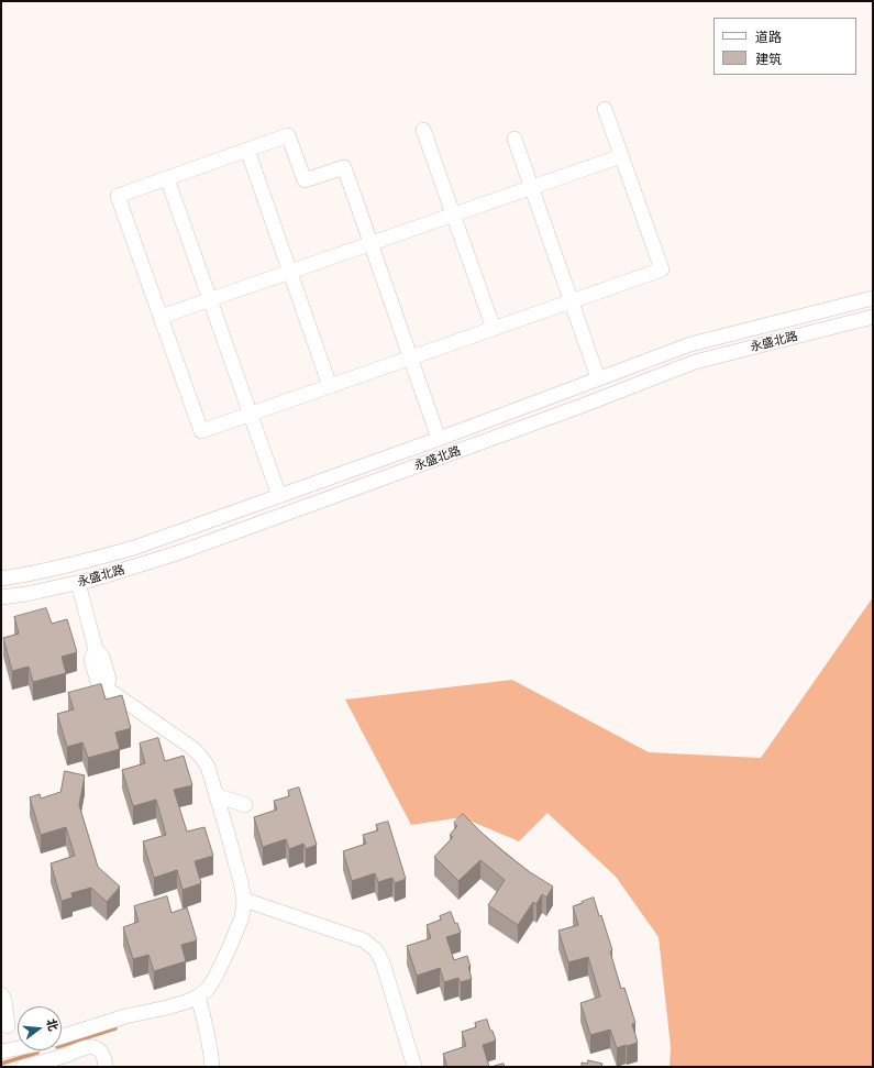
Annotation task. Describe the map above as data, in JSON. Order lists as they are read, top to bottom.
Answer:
{
  "streets": {
    "street": ["永盛北路"]
  },
  "legend": ["道路", "建筑"],
  "north": "right"
}
